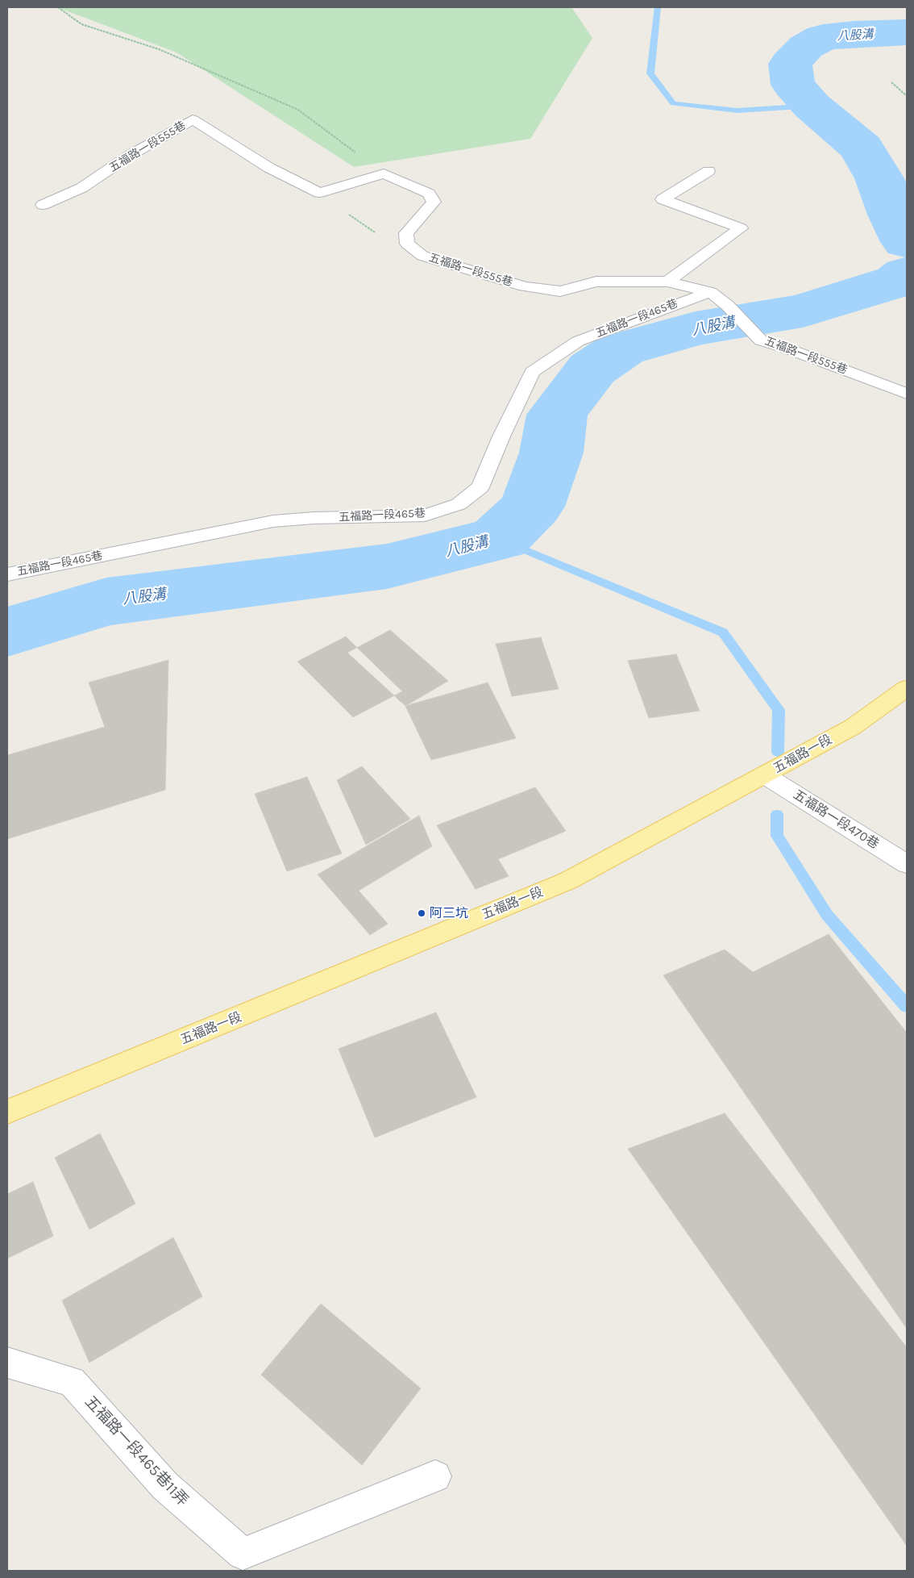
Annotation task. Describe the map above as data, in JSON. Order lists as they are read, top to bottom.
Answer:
{
  "streets": {
    "main road": ["五福路一段"],
    "lane": [
      "五福路一段555巷",
      "五福路一段465巷",
      "五福路一段470巷",
      "五福路一段465巷11弄"
    ]
  },
  "crossings": [
    ["五福路一段555巷", "五福路一段465巷"],
    ["五福路一段", "五福路一段470巷"]
  ],
  "water": ["八股溝"],
  "places": ["阿三坑"]
}
